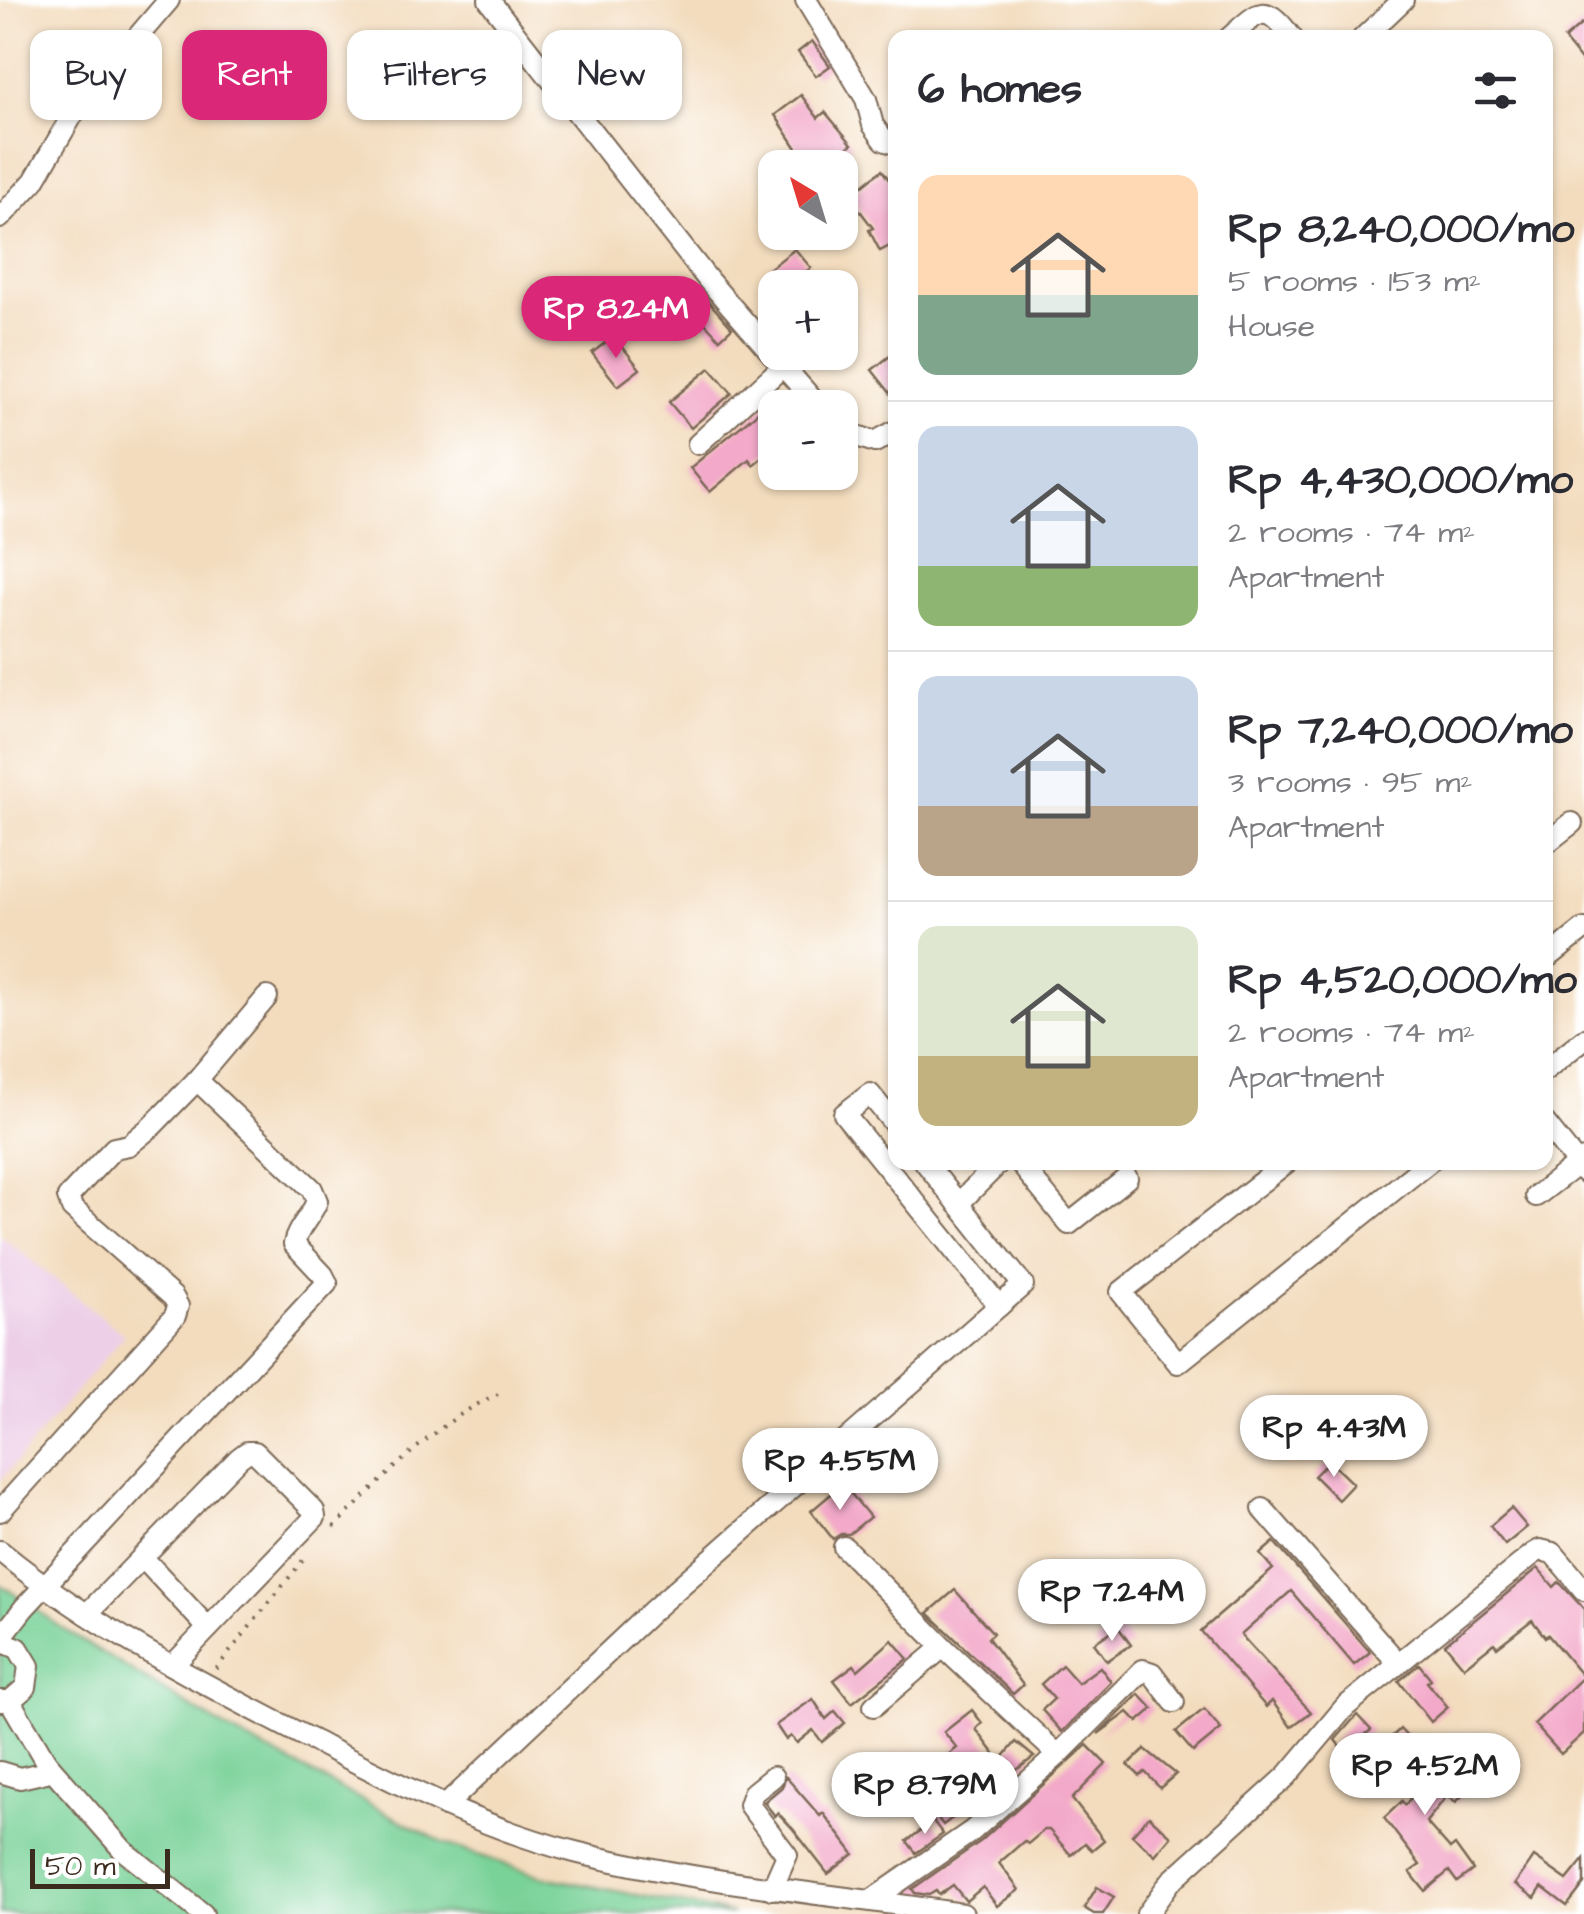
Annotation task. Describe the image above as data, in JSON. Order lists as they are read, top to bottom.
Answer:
{
  "scale_bar": "50 m",
  "north": "top left",
  "page": {
    "chip": [
      "Buy",
      "Rent",
      "Filters",
      "New"
    ],
    "heading": "6 homes",
    "map_buttons": ["+", "−"],
    "list": [
      {
        "name": "Rp 8,240,000/mo",
        "note": "5 rooms · 153 m² · House"
      },
      {
        "name": "Rp 4,430,000/mo",
        "note": "2 rooms · 74 m² · Apartment"
      },
      {
        "name": "Rp 7,240,000/mo",
        "note": "3 rooms · 95 m² · Apartment"
      },
      {
        "name": "Rp 4,520,000/mo",
        "note": "2 rooms · 74 m² · Apartment"
      }
    ],
    "price": [
      "Rp 8.24M",
      "Rp 4.43M",
      "Rp 4.55M",
      "Rp 7.24M",
      "Rp 4.52M",
      "Rp 8.79M"
    ],
    "scale": "50 m"
  }
}
